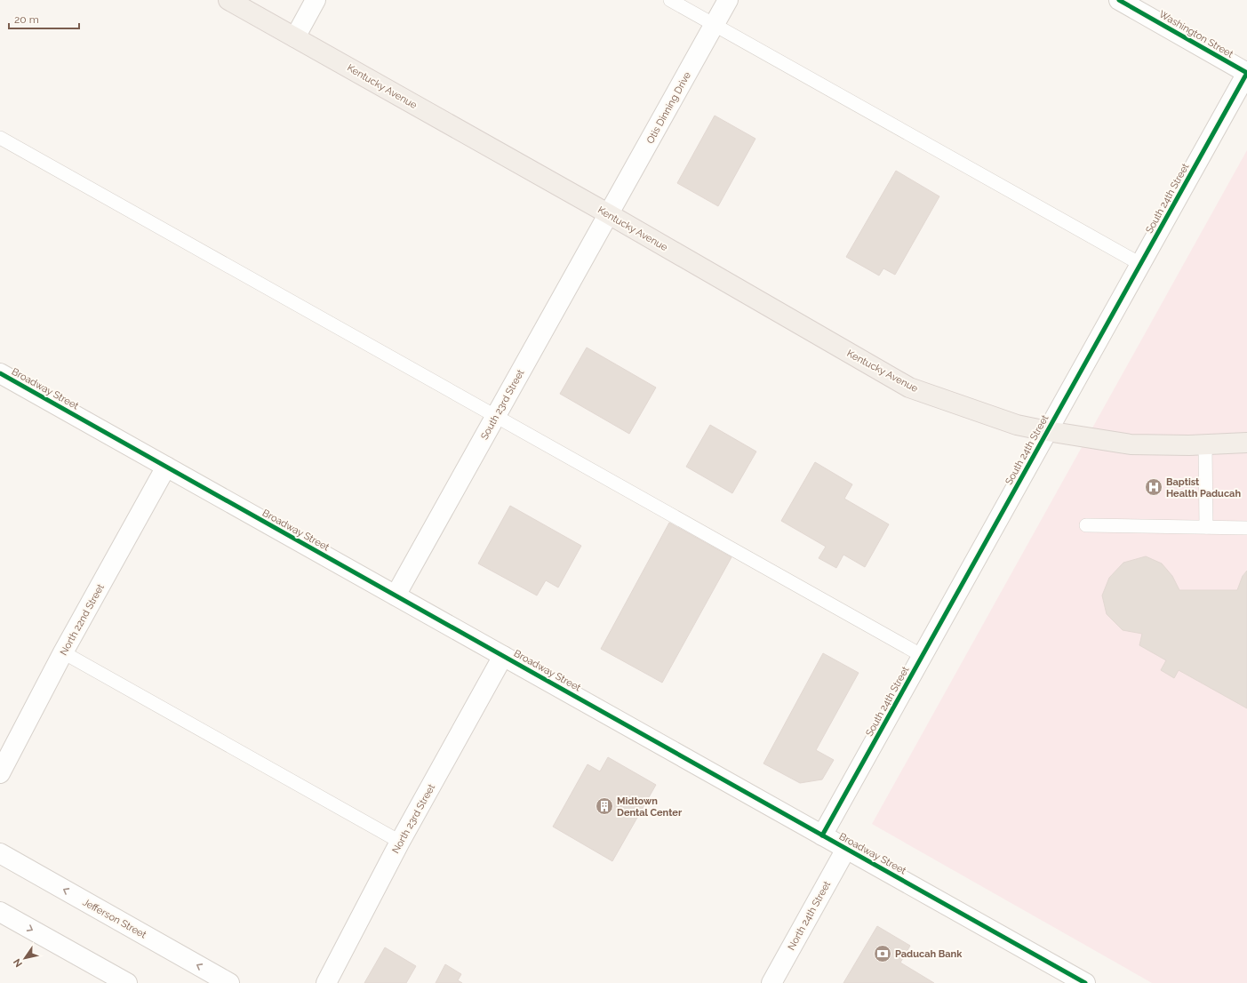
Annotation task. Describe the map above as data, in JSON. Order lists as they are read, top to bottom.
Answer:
{
  "streets": {
    "main road": ["Kentucky Avenue"],
    "street": [
      "Washington Street",
      "Otis Dinning Drive",
      "South 24th Street",
      "Broadway Street",
      "South 23rd Street",
      "North 22nd Street",
      "North 23rd Street",
      "North 24th Street",
      "Jefferson Street"
    ]
  },
  "crossings": [
    ["Washington Street", "South 24th Street"],
    ["Kentucky Avenue", "Otis Dinning Drive"],
    ["Kentucky Avenue", "South 24th Street"],
    ["Kentucky Avenue", "South 23rd Street"],
    ["Otis Dinning Drive", "South 23rd Street"],
    ["South 24th Street", "Broadway Street"],
    ["Broadway Street", "South 23rd Street"],
    ["Broadway Street", "North 22nd Street"],
    ["Broadway Street", "North 23rd Street"],
    ["Broadway Street", "North 24th Street"]
  ],
  "places": {
    "hospital": ["Baptist Health Paducah"],
    "building": ["Midtown Dental Center"],
    "bank": ["Paducah Bank"]
  },
  "scale_bar": "20 m",
  "north": "bottom left"
}
